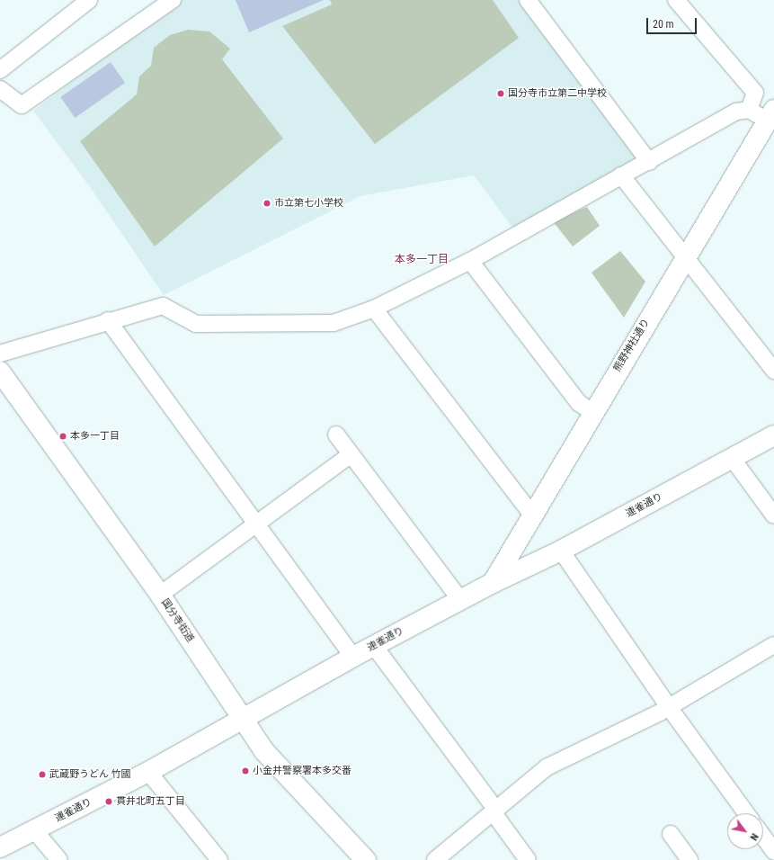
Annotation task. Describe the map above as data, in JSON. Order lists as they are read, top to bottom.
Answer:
{
  "streets": {
    "main road": ["熊野神社通り", "連雀通り", "国分寺街道"]
  },
  "crossings": [
    ["熊野神社通り", "連雀通り"],
    ["連雀通り", "国分寺街道"]
  ],
  "districts": ["本多一丁目"],
  "places": [
    "国分寺市立第二中学校",
    "市立第七小学校",
    "本多一丁目",
    "小金井警察署本多交番",
    "武蔵野うどん 竹國",
    "貫井北町五丁目"
  ],
  "scale_bar": "20 m",
  "north": "bottom right"
}
